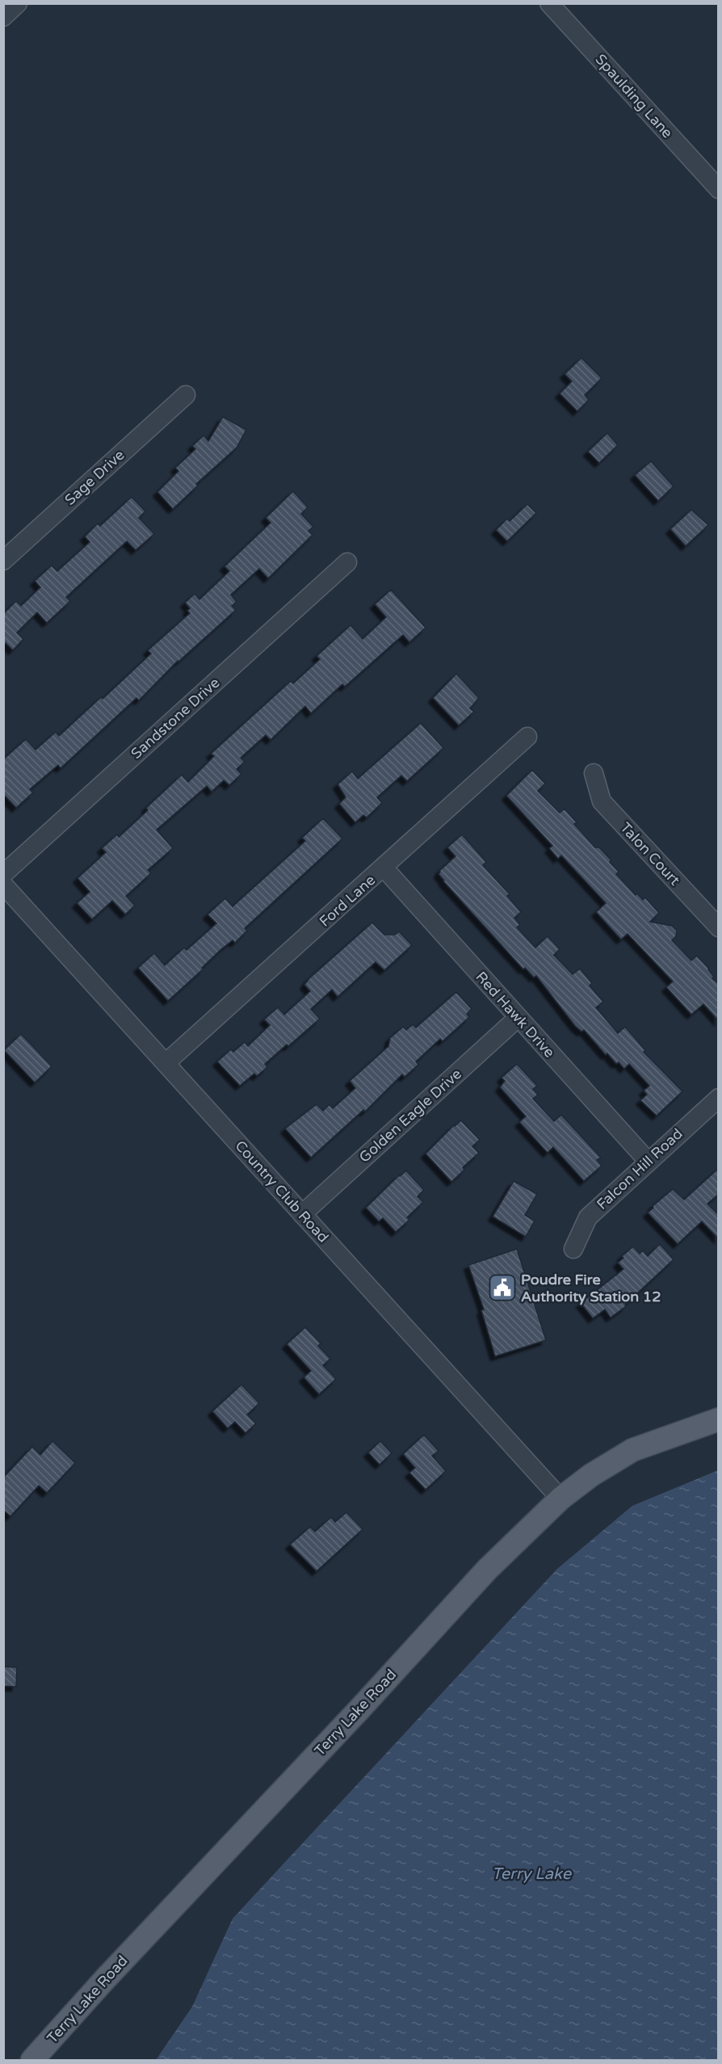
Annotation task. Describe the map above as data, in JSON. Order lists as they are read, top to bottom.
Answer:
{
  "streets": {
    "main road": ["Terry Lake Road"],
    "street": [
      "Spaulding Lane",
      "Sage Drive",
      "Sandstone Drive",
      "Talon Court",
      "Ford Lane",
      "Red Hawk Drive",
      "Golden Eagle Drive",
      "Falcon Hill Road",
      "Country Club Road"
    ]
  },
  "crossings": [
    ["Ford Lane", "Red Hawk Drive"],
    ["Ford Lane", "Country Club Road"],
    ["Red Hawk Drive", "Golden Eagle Drive"],
    ["Red Hawk Drive", "Falcon Hill Road"],
    ["Golden Eagle Drive", "Country Club Road"],
    ["Country Club Road", "Terry Lake Road"]
  ],
  "water": ["Terry Lake"],
  "places": {
    "public building": ["Poudre Fire Authority Station 12"]
  }
}
